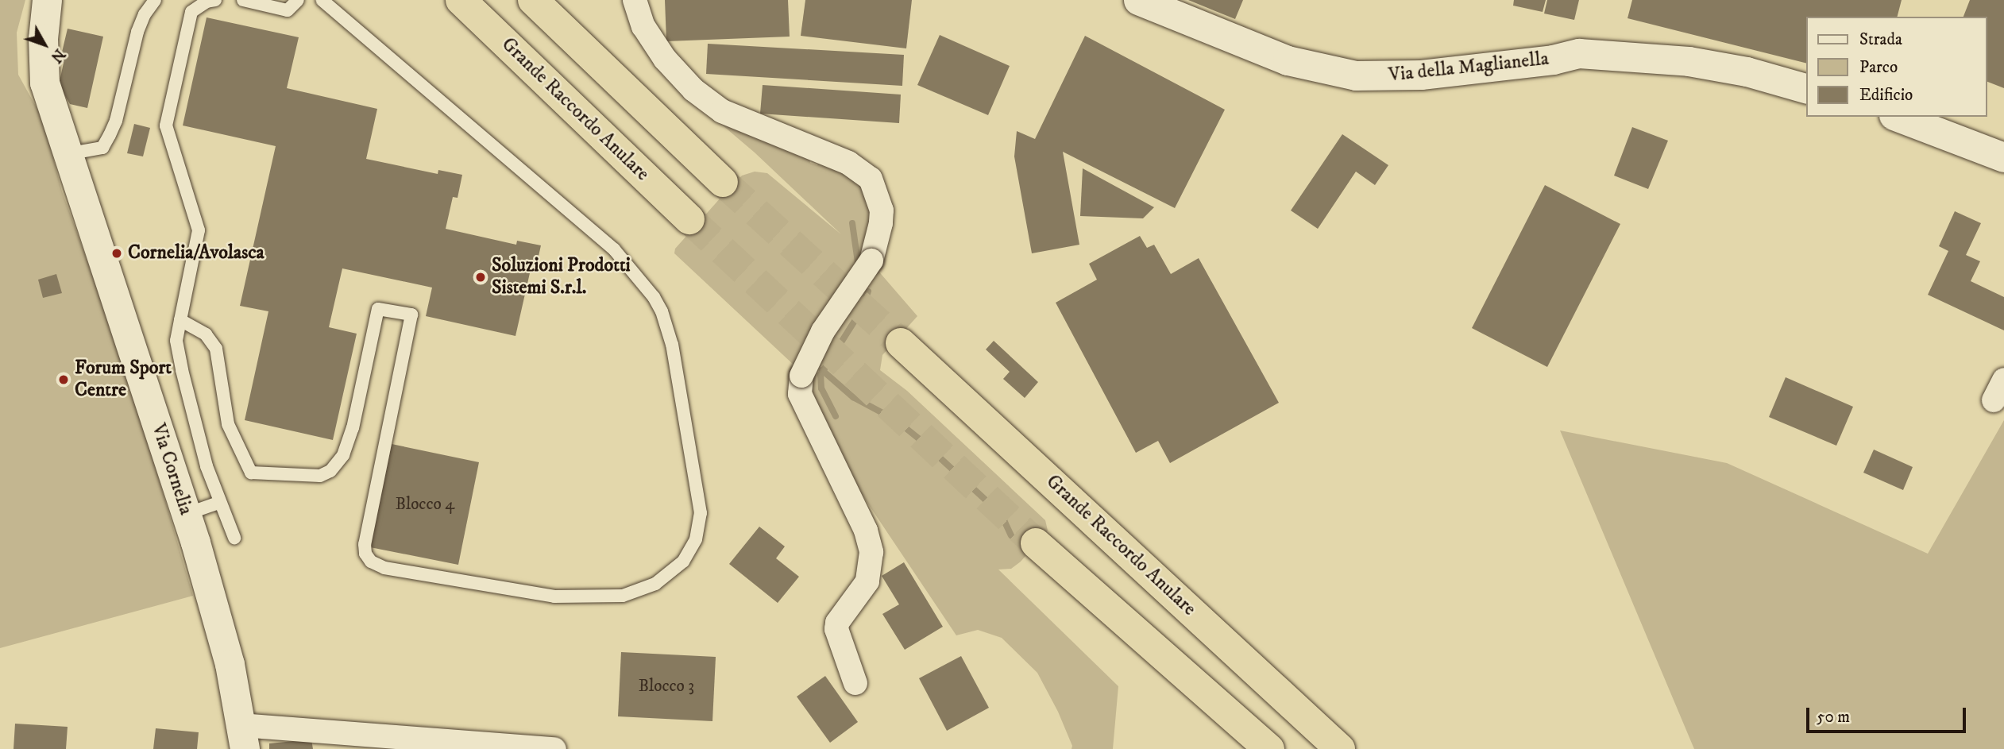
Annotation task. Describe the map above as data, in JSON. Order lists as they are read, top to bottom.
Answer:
{
  "streets": {
    "highway": ["Grande Raccordo Anulare"],
    "street": ["Via della Maglianella", "Via Cornelia"]
  },
  "places": ["Cornelia/Avolasca", "Soluzioni Prodotti Sistemi S.r.l.", "Forum Sport Centre"],
  "house_numbers": ["Blocco 4", "Blocco 3"],
  "legend": ["Strada", "Parco", "Edificio"],
  "scale_bar": "50 m",
  "north": "bottom right"
}
